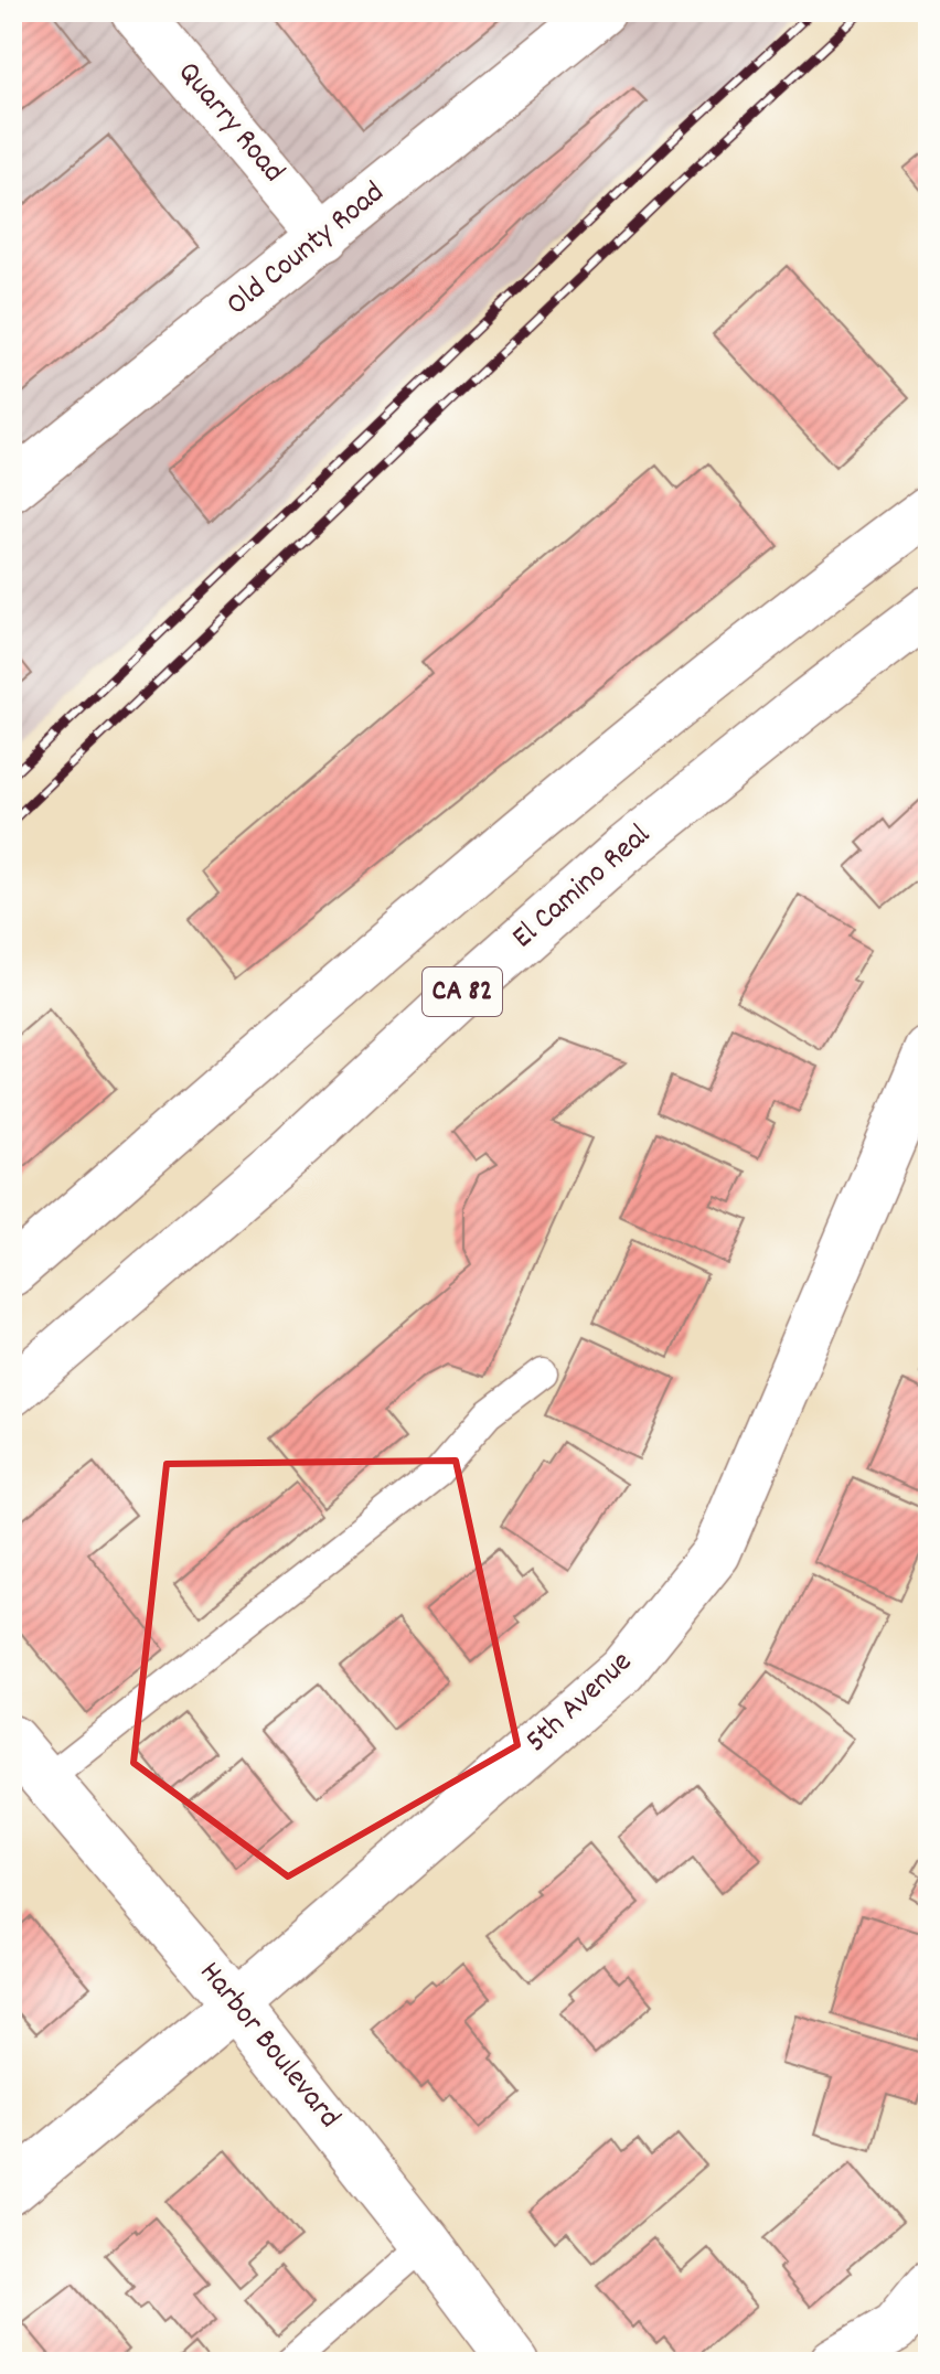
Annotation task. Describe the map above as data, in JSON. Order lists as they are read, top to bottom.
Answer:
{
  "streets": {
    "main road": [
      "Quarry Road",
      "Old County Road",
      "El Camino Real",
      "CA 82",
      "5th Avenue",
      "Harbor Boulevard"
    ]
  },
  "crossings": [
    ["Quarry Road", "Old County Road"],
    ["5th Avenue", "Harbor Boulevard"]
  ]
}
